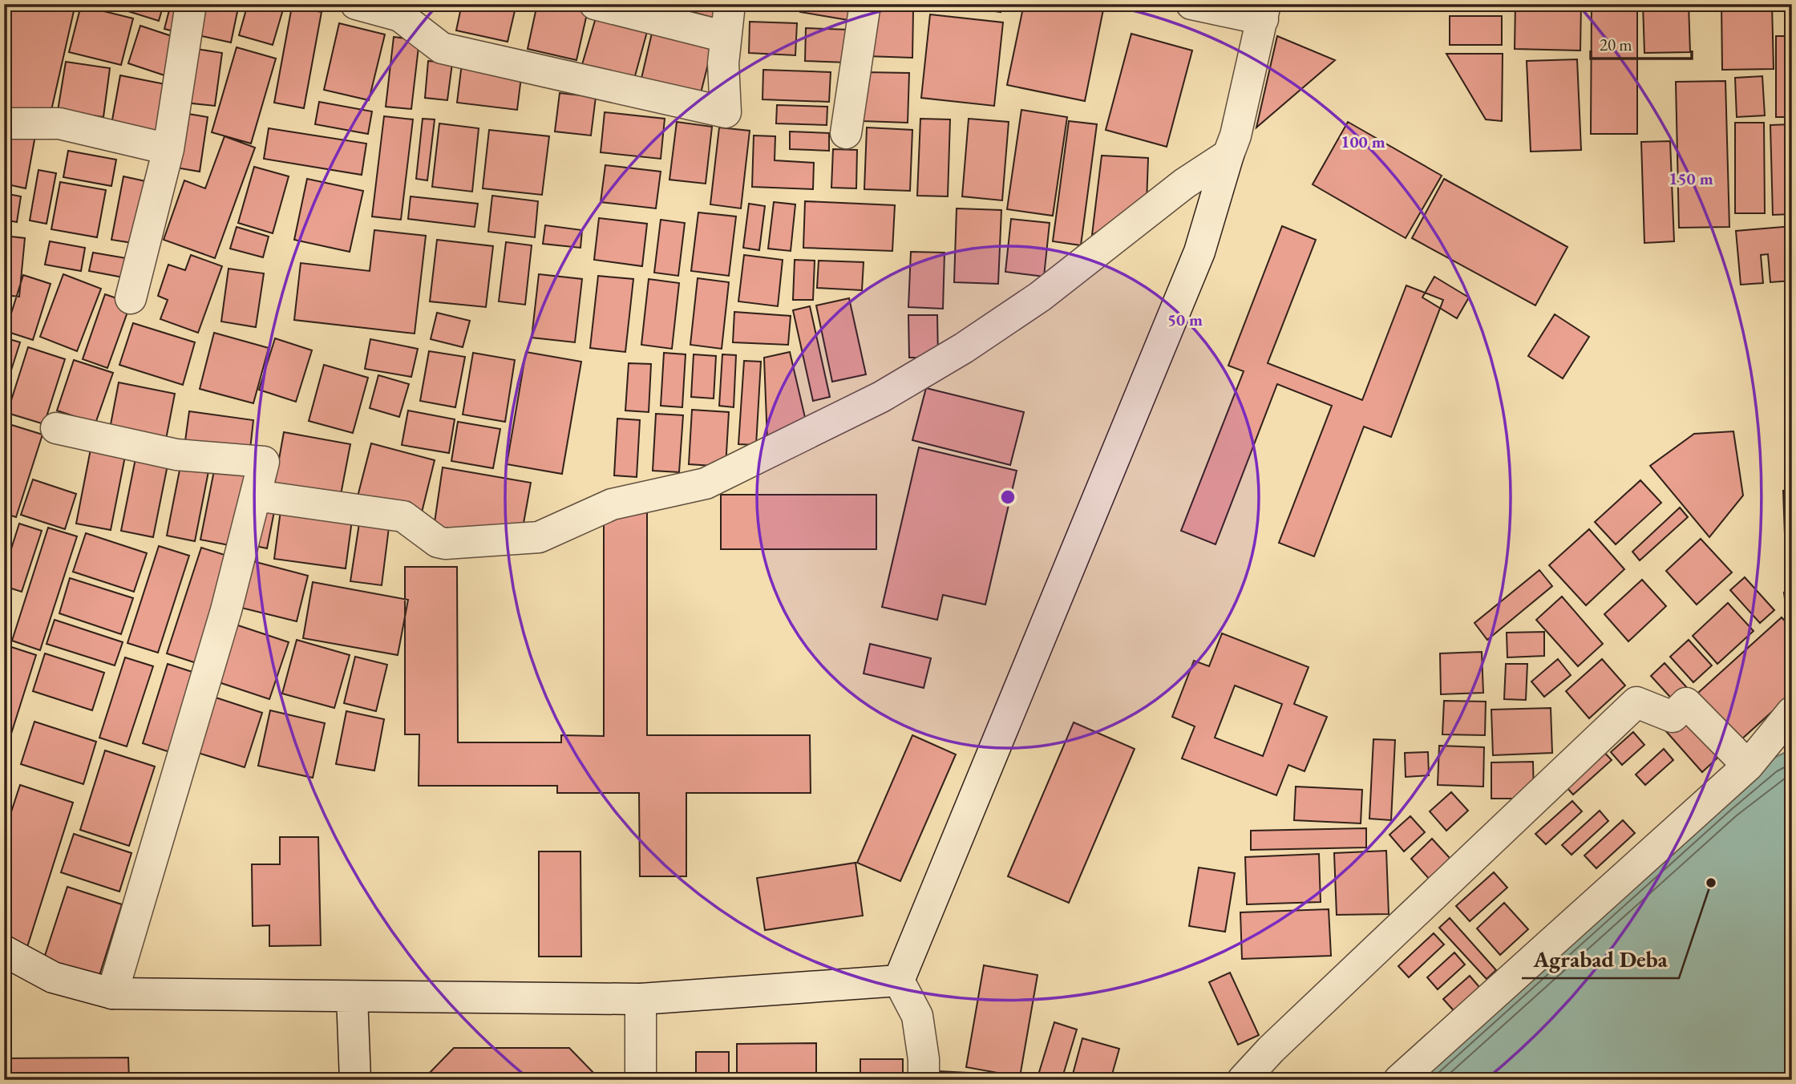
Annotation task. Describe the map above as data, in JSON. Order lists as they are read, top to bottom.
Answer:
{
  "places": ["Agrabad Deba"],
  "scale_bar": "20 m",
  "rings": ["100 m", "150 m", "50 m"]
}
